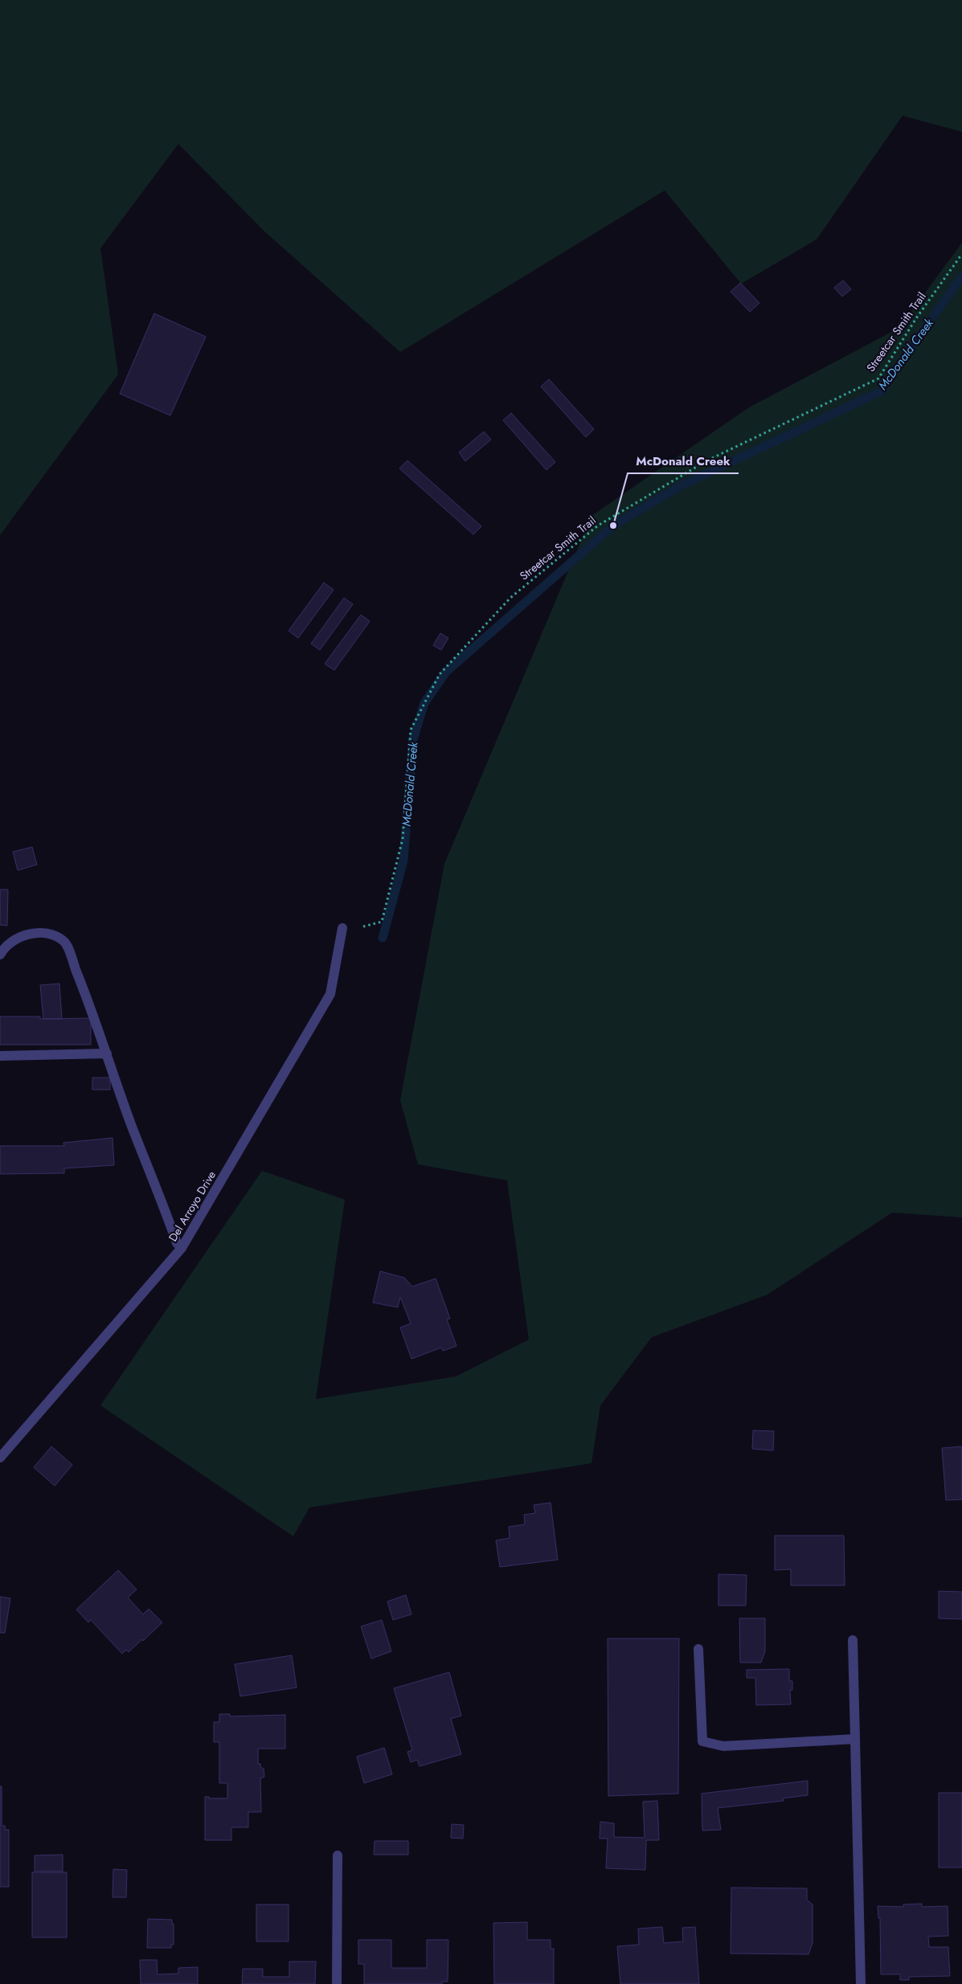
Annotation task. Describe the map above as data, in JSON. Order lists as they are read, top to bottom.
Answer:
{
  "streets": {
    "street": ["Del Arroyo Drive"],
    "path": ["Streetcar Smith Trail"]
  },
  "crossings": [
    ["Streetcar Smith Trail", "Del Arroyo Drive"]
  ],
  "water": ["McDonald Creek"],
  "places": ["McDonald Creek"]
}
